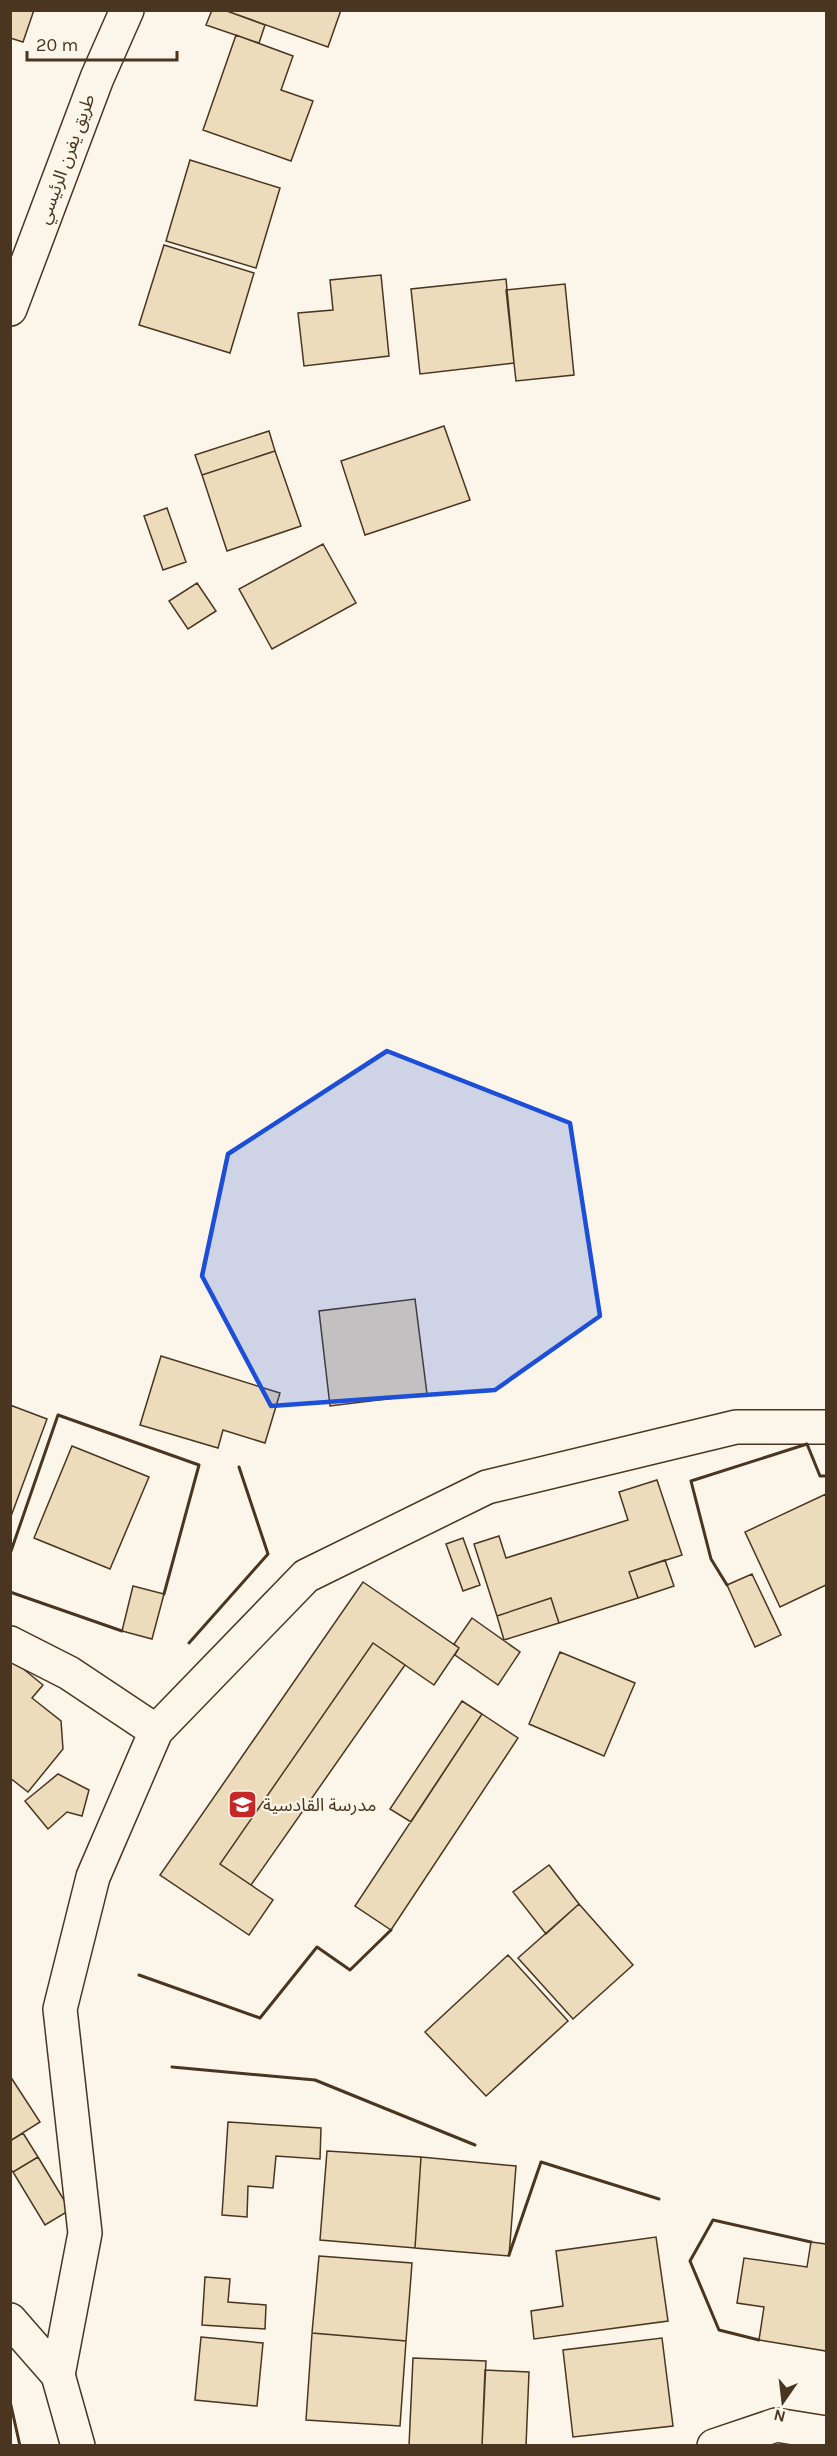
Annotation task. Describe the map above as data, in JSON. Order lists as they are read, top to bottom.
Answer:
{
  "streets": {
    "street": ["طريق يفرن الرئيسي"]
  },
  "places": {
    "school or university": ["مدرسة القادسية"]
  },
  "scale_bar": "20 m",
  "north": "bottom"
}
